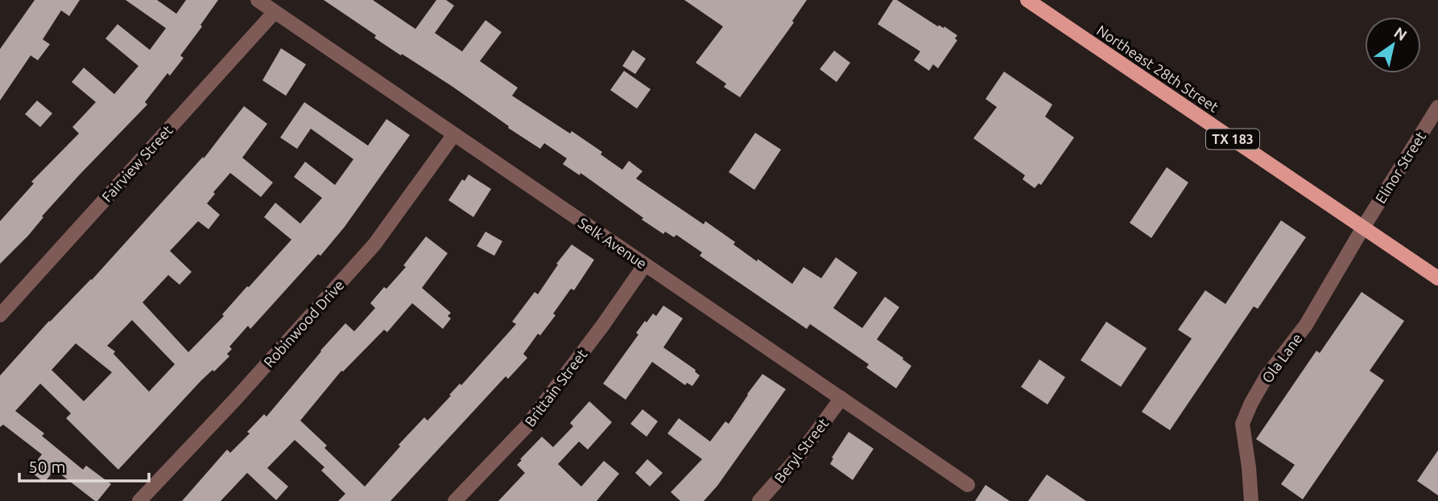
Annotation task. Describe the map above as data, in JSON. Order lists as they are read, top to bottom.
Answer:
{
  "streets": {
    "main road": ["Northeast 28th Street", "TX 183"],
    "street": [
      "Fairview Street",
      "Elinor Street",
      "Selk Avenue",
      "Robinwood Drive",
      "Ola Lane",
      "Brittain Street",
      "Beryl Street"
    ]
  },
  "crossings": [
    ["Northeast 28th Street", "Elinor Street"],
    ["Northeast 28th Street", "Ola Lane"],
    ["Fairview Street", "Selk Avenue"],
    ["Elinor Street", "Ola Lane"],
    ["Selk Avenue", "Robinwood Drive"],
    ["Selk Avenue", "Brittain Street"],
    ["Selk Avenue", "Beryl Street"]
  ],
  "scale_bar": "50 m",
  "north": "top right"
}
